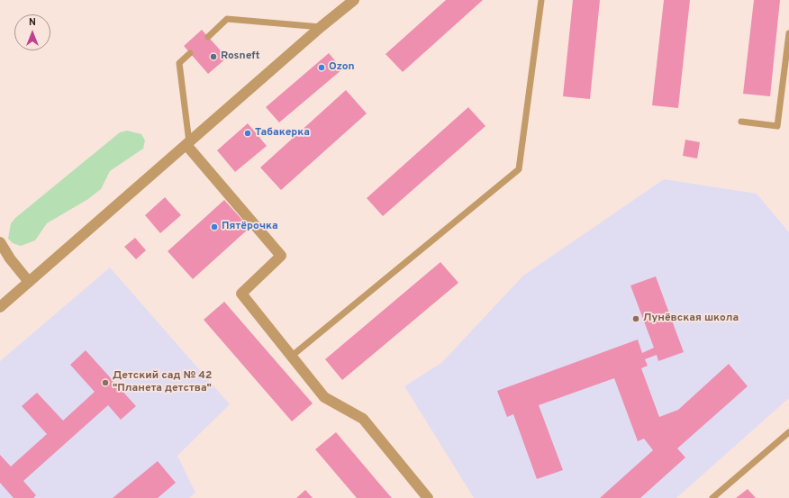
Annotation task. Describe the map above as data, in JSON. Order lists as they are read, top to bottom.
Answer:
{
  "places": [
    "Rosneft",
    "Ozon",
    "Табакерка",
    "Пятёрочка",
    "Лунёвская школа",
    "Детский сад № 42 \"Планета детства\""
  ],
  "north": "top"
}
